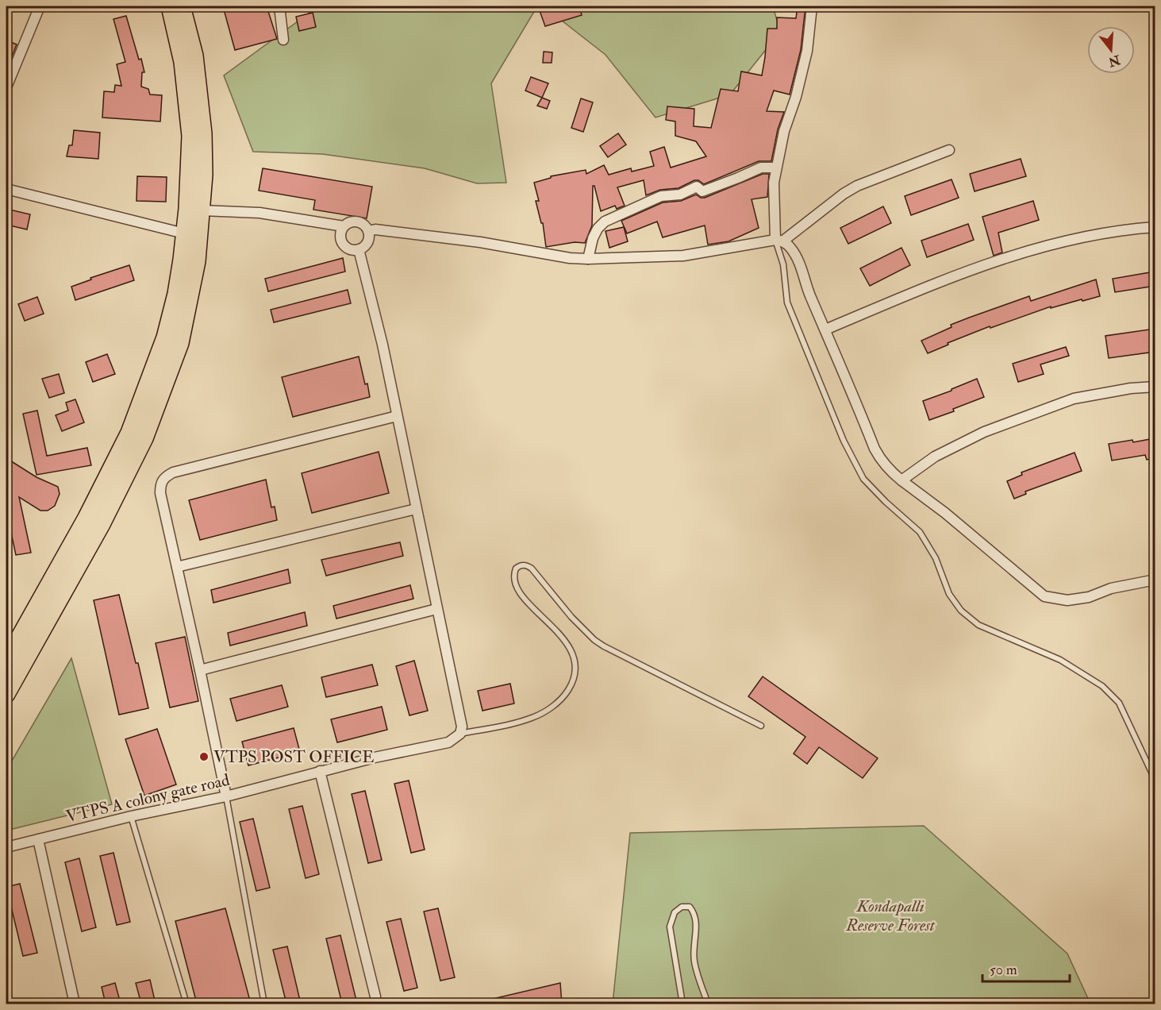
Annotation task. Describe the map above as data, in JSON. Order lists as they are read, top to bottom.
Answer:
{
  "streets": {
    "street": ["VTPS A colony gate road"]
  },
  "parks": ["Kondapalli Reserve Forest"],
  "places": ["VTPS POST OFFICE"],
  "scale_bar": "50 m",
  "north": "bottom"
}
